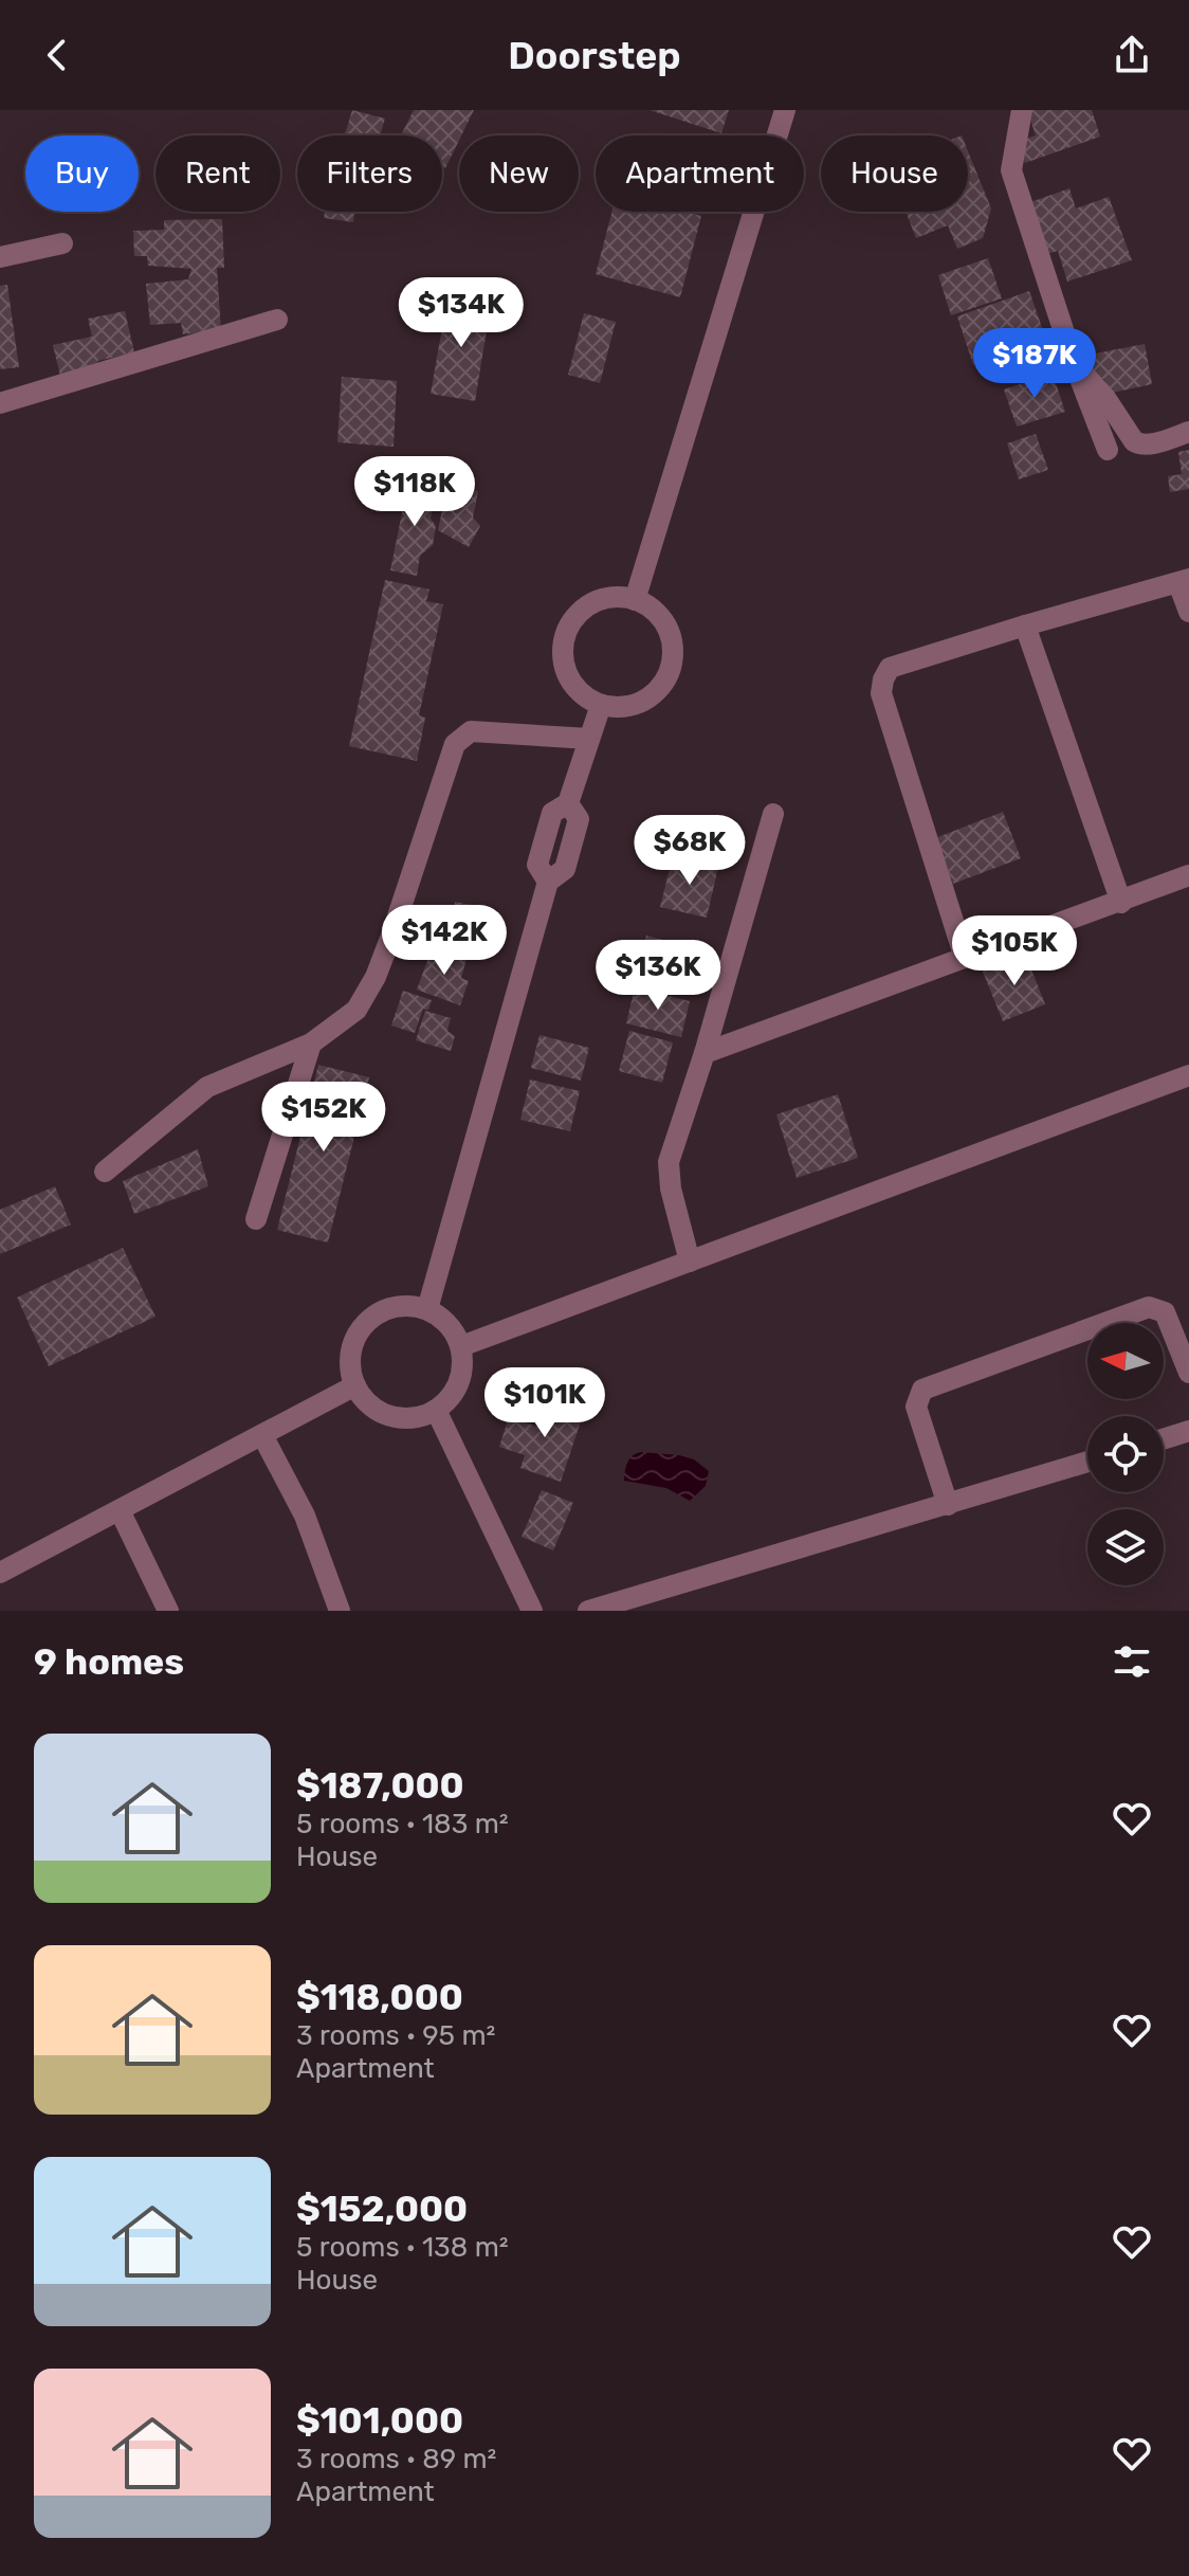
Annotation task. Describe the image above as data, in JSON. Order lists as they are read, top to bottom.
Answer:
{
  "north": "left",
  "page": {
    "header": "Doorstep",
    "chip": [
      "Buy",
      "Rent",
      "Filters",
      "New",
      "Apartment",
      "House"
    ],
    "price": [
      "$134K",
      "$187K",
      "$118K",
      "$68K",
      "$142K",
      "$105K",
      "$136K",
      "$152K",
      "$101K"
    ],
    "heading": "9 homes",
    "list": [
      {
        "name": "$187,000",
        "note": "5 rooms · 183 m² · House"
      },
      {
        "name": "$118,000",
        "note": "3 rooms · 95 m² · Apartment"
      },
      {
        "name": "$152,000",
        "note": "5 rooms · 138 m² · House"
      },
      {
        "name": "$101,000",
        "note": "3 rooms · 89 m² · Apartment"
      }
    ]
  }
}
